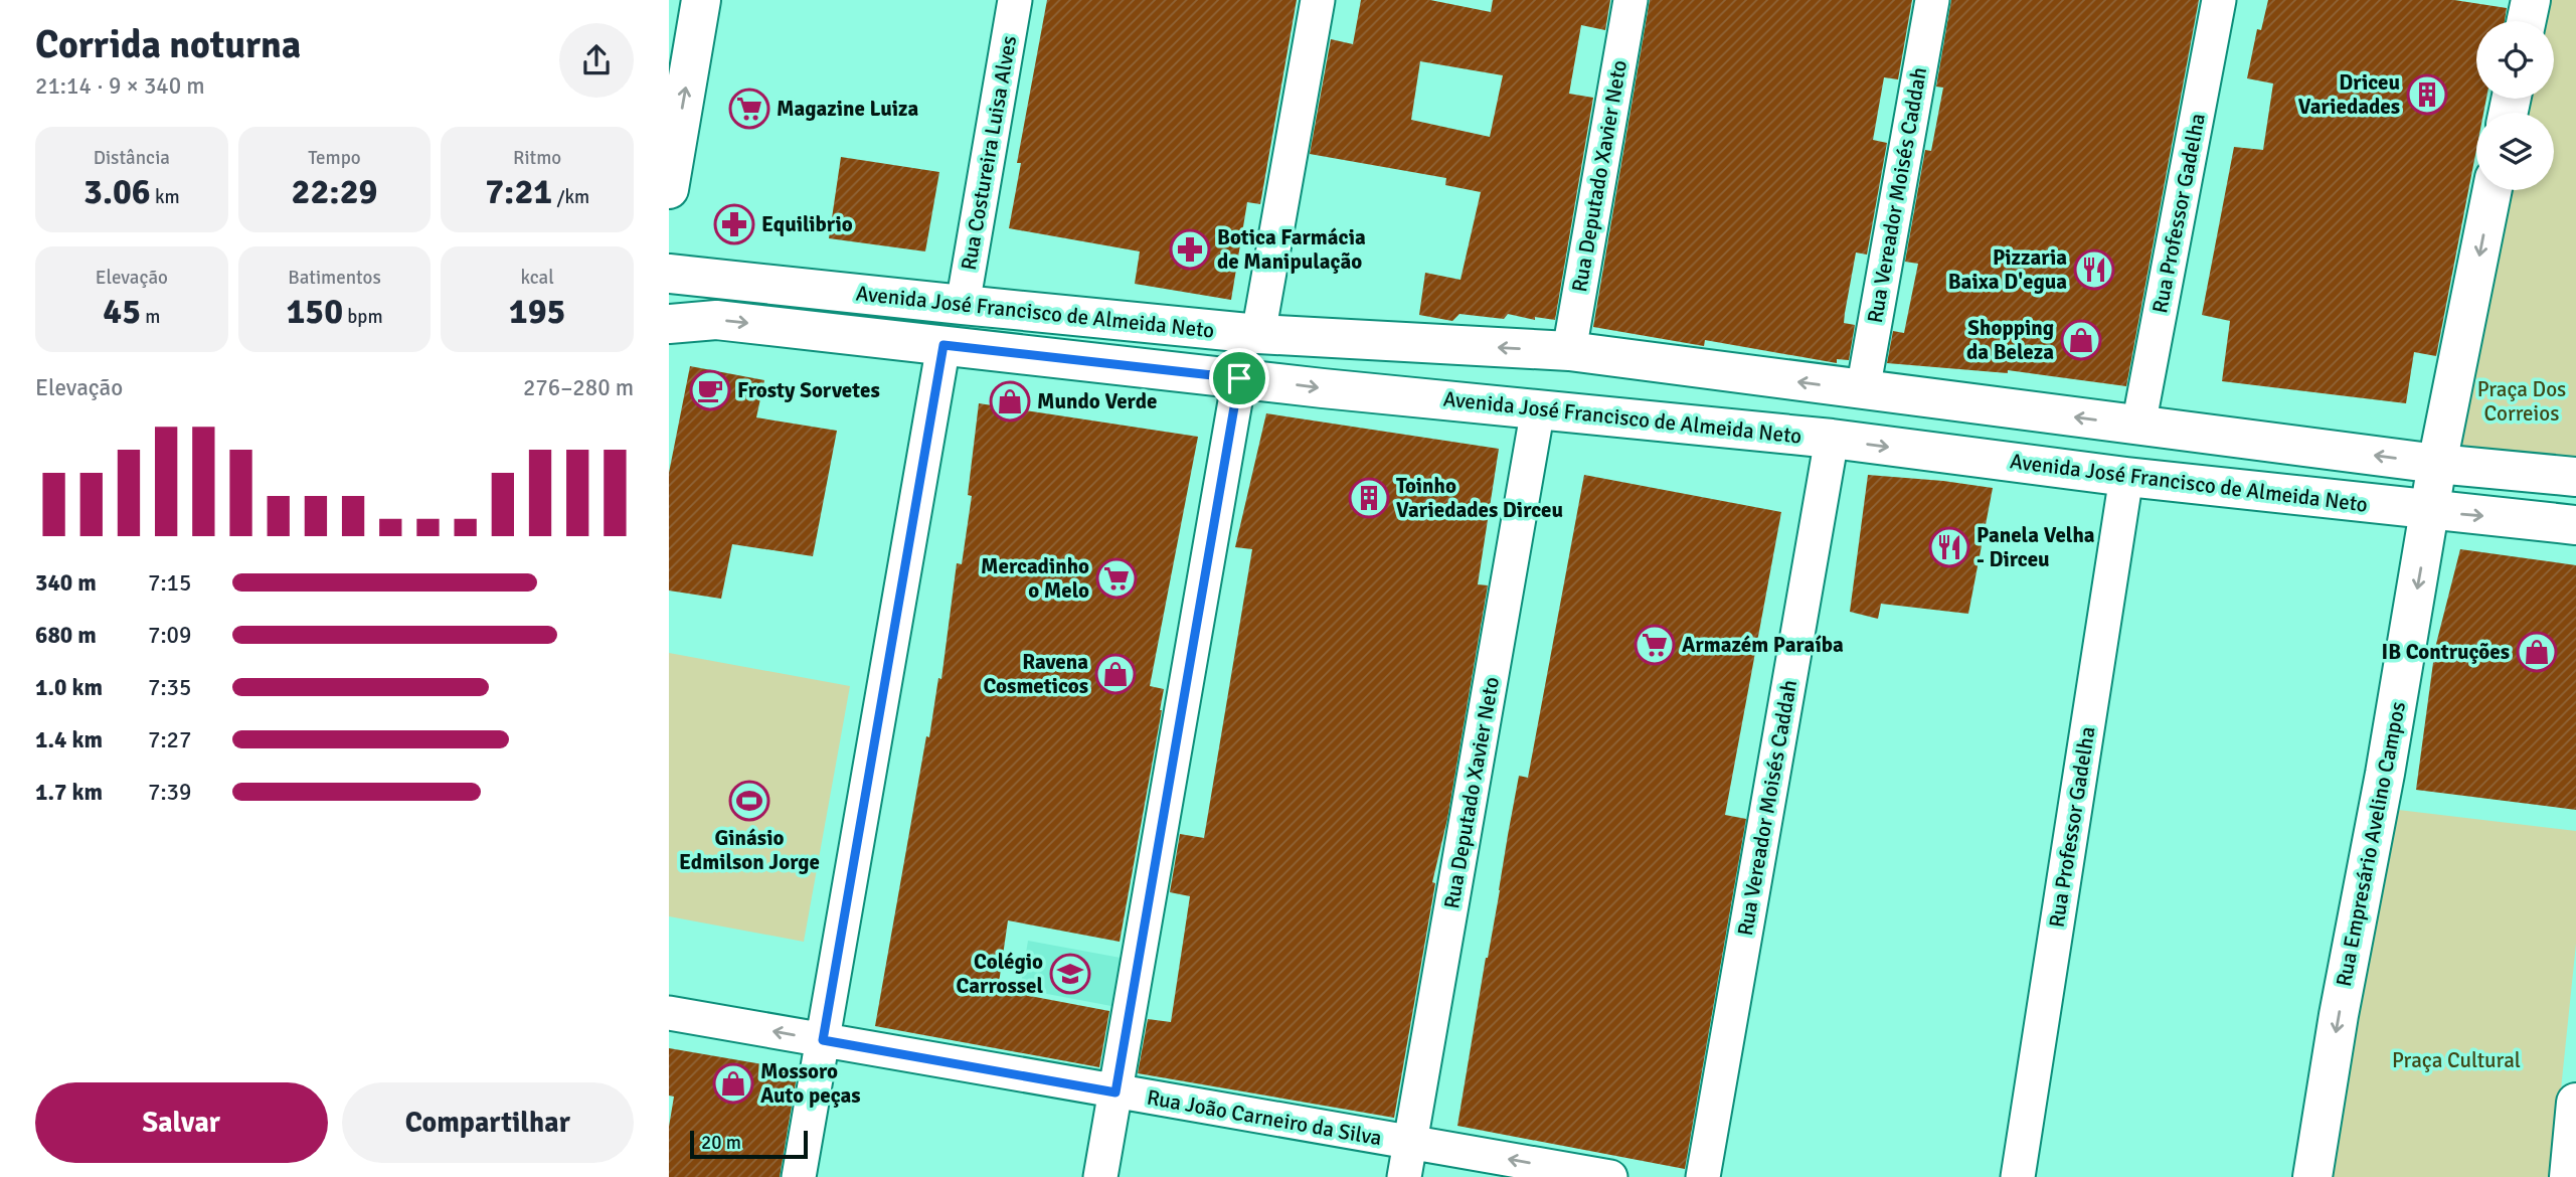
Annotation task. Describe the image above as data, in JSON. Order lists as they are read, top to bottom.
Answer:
{
  "streets": {
    "main road": ["Avenida José Francisco de Almeida Neto", "Rua Empresário Avelino Campos"],
    "street": [
      "Rua Costureira Luisa Alves",
      "Rua Deputado Xavier Neto",
      "Rua Vereador Moisés Caddah",
      "Rua Professor Gadelha",
      "Rua João Carneiro da Silva"
    ]
  },
  "crossings": [
    ["Rua Costureira Luisa Alves", "Avenida José Francisco de Almeida Neto"],
    ["Rua Deputado Xavier Neto", "Avenida José Francisco de Almeida Neto"],
    ["Rua Deputado Xavier Neto", "Rua João Carneiro da Silva"],
    ["Rua Vereador Moisés Caddah", "Avenida José Francisco de Almeida Neto"],
    ["Rua Professor Gadelha", "Avenida José Francisco de Almeida Neto"],
    ["Avenida José Francisco de Almeida Neto", "Rua Empresário Avelino Campos"]
  ],
  "one_way": ["Rua Empresário Avelino Campos", "Rua João Carneiro da Silva"],
  "parks": ["Praça Dos Correios", "Praça Cultural"],
  "places": {
    "building": ["Driceu Variedades", "Toinho Variedades Dirceu"],
    "supermarket": ["Magazine Luiza", "Mercadinho o Melo", "Armazém Paraíba"],
    "pharmacy": ["Equilibrio", "Botica Farmácia de Manipulação"],
    "restaurant": ["Pizzaria Baixa D'egua", "Panela Velha - Dirceu"],
    "shop": [
      "Shopping da Beleza",
      "Mundo Verde",
      "IB Contruções",
      "Ravena Cosmeticos",
      "Mossoro Auto peças"
    ],
    "cafe": ["Frosty Sorvetes"],
    "sports": ["Ginásio Edmilson Jorge"],
    "school or university": ["Colégio Carrossel"]
  },
  "scale_bar": "20 m",
  "page": {
    "heading": ["Corrida noturna", "21:14 · 9 × 340 m"],
    "stats": [
      ["Distância", "3.06 km"],
      ["Tempo", "22:29"],
      ["Ritmo", "7:21 /km"],
      ["Elevação", "45 m"],
      ["Batimentos", "150 bpm"],
      ["kcal", "195"]
    ],
    "chart": ["Elevação", "276–280 m"],
    "list": [
      {
        "name": "340 m",
        "note": "7:15"
      },
      {
        "name": "680 m",
        "note": "7:09"
      },
      {
        "name": "1.0 km",
        "note": "7:35"
      },
      {
        "name": "1.4 km",
        "note": "7:27"
      },
      {
        "name": "1.7 km",
        "note": "7:39"
      }
    ],
    "buttons": ["Salvar", "Compartilhar"],
    "scale": "20 m"
  }
}
